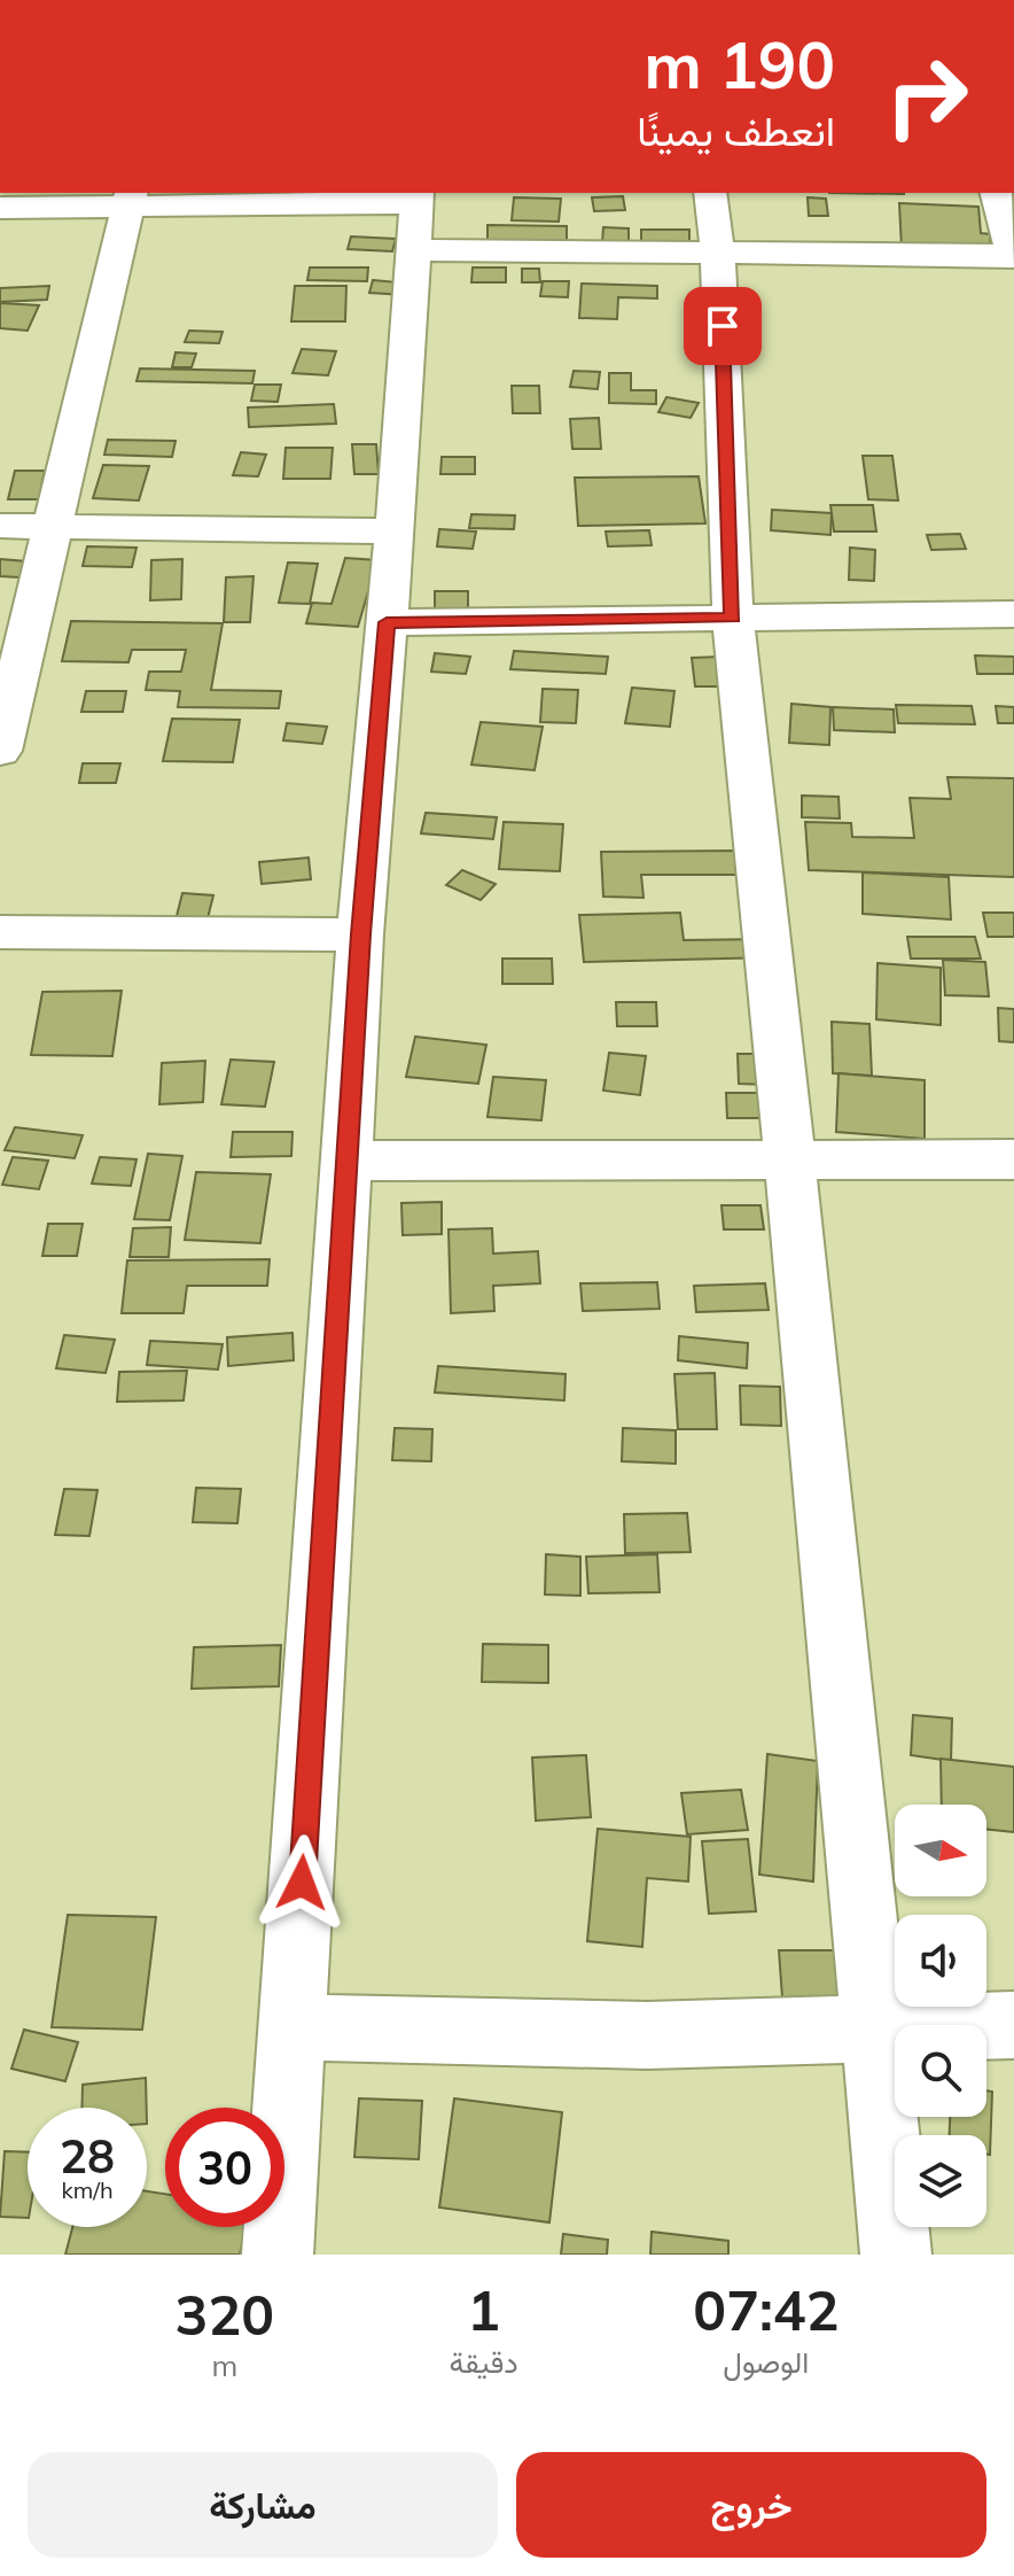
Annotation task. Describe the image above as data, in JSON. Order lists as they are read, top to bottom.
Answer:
{
  "north": "right",
  "page": {
    "turn": ["190 m", "انعطف يمينًا"],
    "speed": "28 km/h",
    "limit": "30",
    "eta": [
      "07:42",
      "الوصول",
      "1",
      "دقيقة",
      "320",
      "m"
    ],
    "buttons": ["خروج", "مشاركة"]
  }
}
